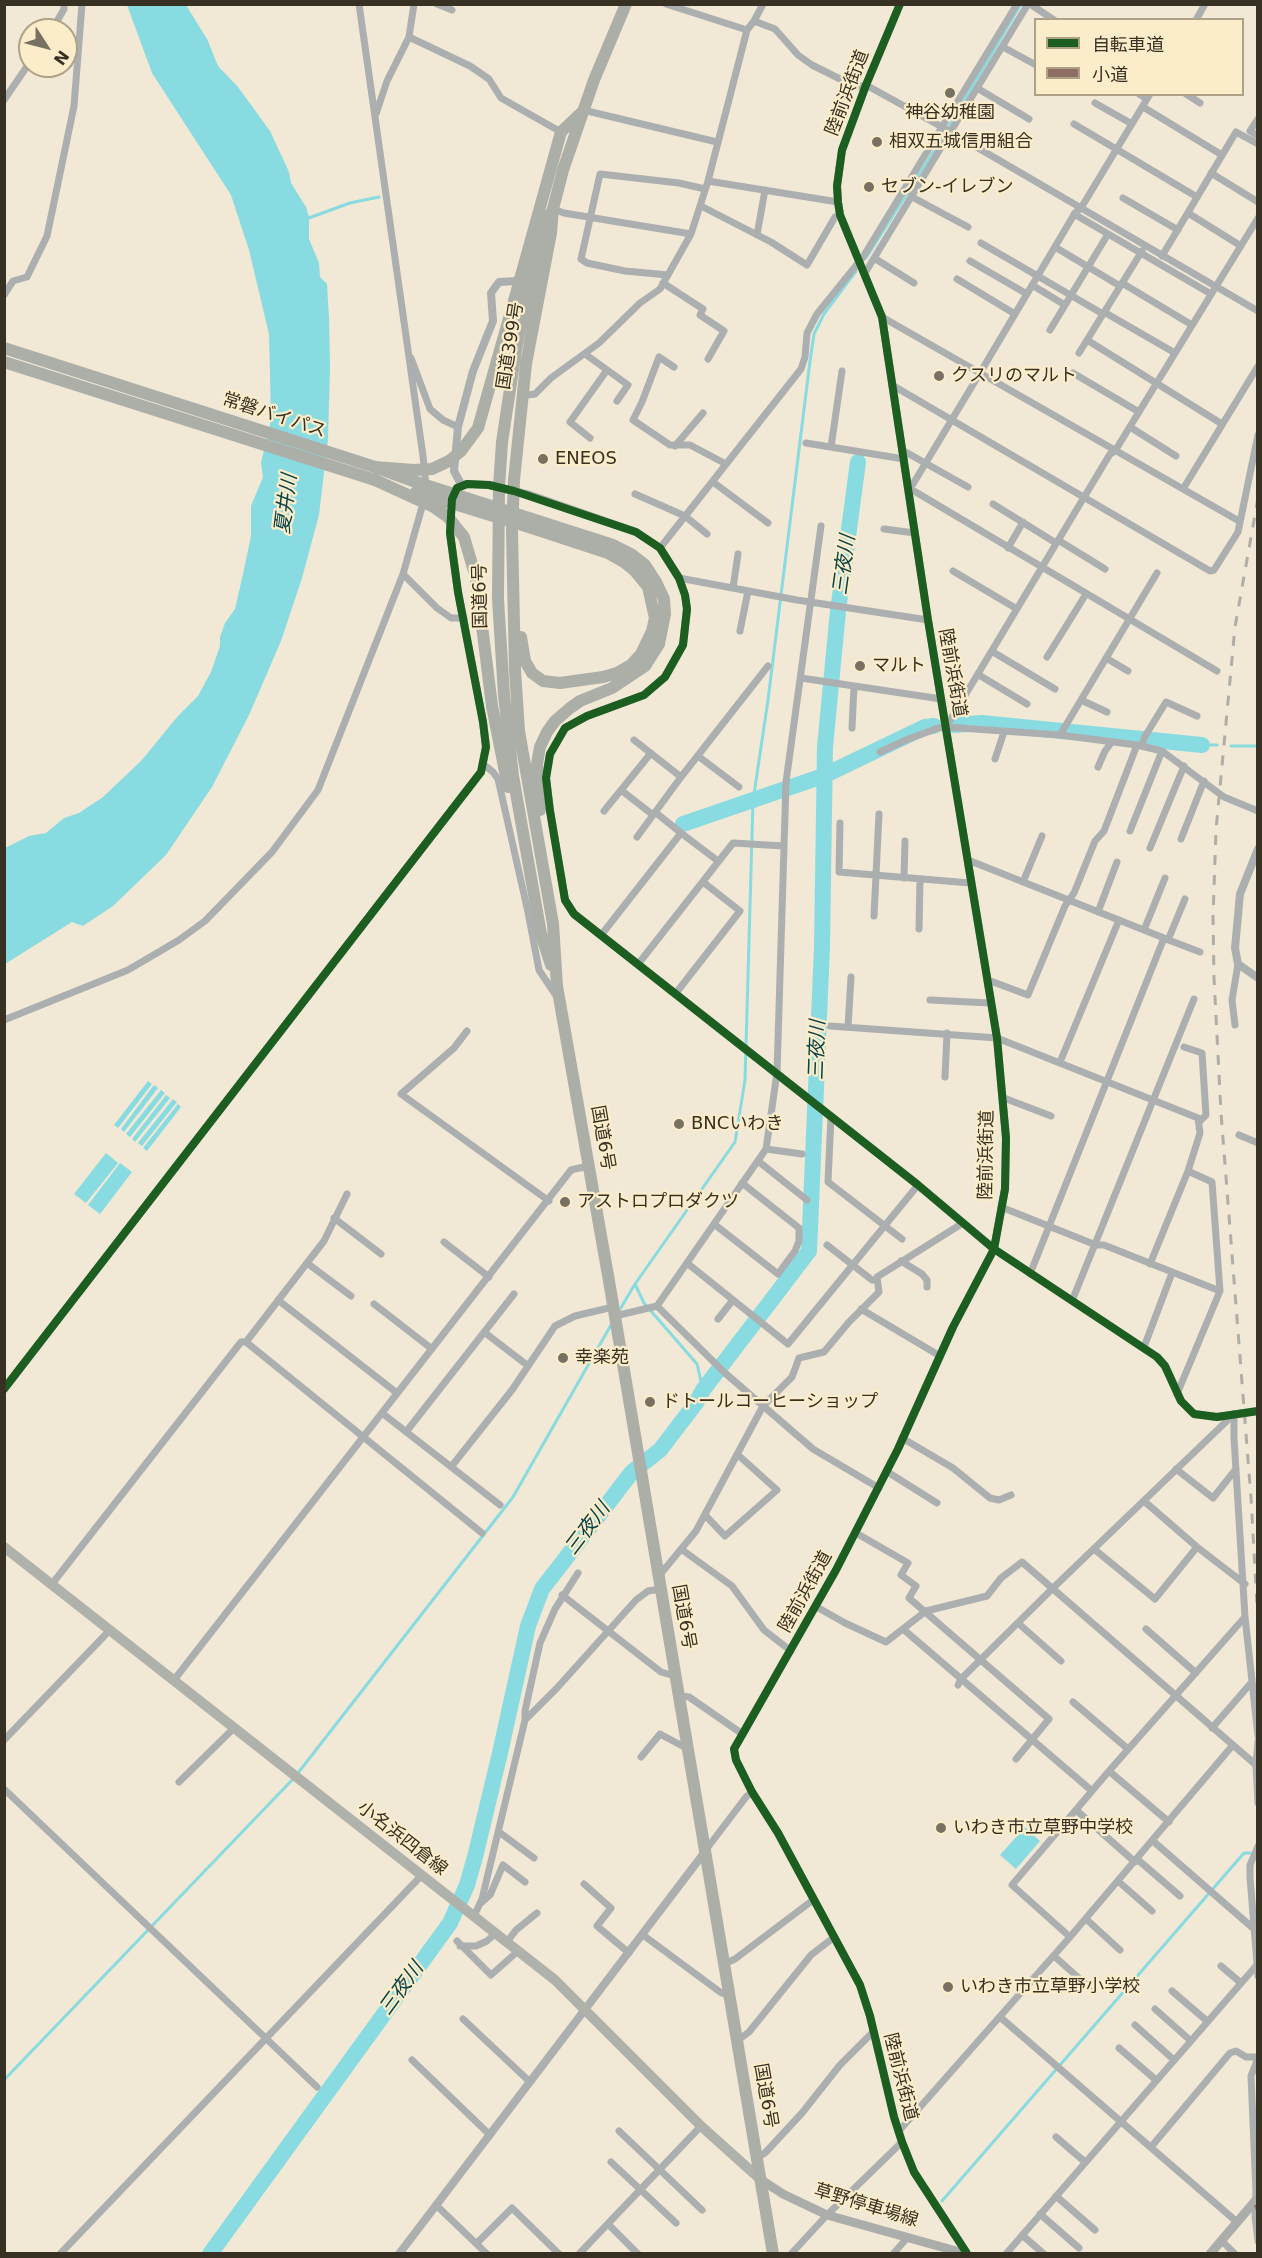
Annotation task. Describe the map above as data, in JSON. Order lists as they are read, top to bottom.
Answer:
{
  "streets": {
    "highway": ["国道399号", "常磐バイパス", "国道6号"],
    "main road": ["小名浜四倉線", "草野停車場線"],
    "street": ["陸前浜街道"]
  },
  "crossings": [
    ["陸前浜街道", "草野停車場線"],
    ["国道399号", "国道6号"],
    ["国道6号", "小名浜四倉線"],
    ["国道6号", "草野停車場線"],
    ["小名浜四倉線", "草野停車場線"]
  ],
  "water": ["夏井川", "三夜川"],
  "places": [
    "神谷幼稚園",
    "相双五城信用組合",
    "セブン-イレブン",
    "クスリのマルト",
    "ENEOS",
    "マルト",
    "BNCいわき",
    "アストロプロダクツ",
    "幸楽苑",
    "ドトールコーヒーショップ",
    "いわき市立草野中学校",
    "いわき市立草野小学校"
  ],
  "legend": ["自転車道", "小道"],
  "north": "bottom right"
}
